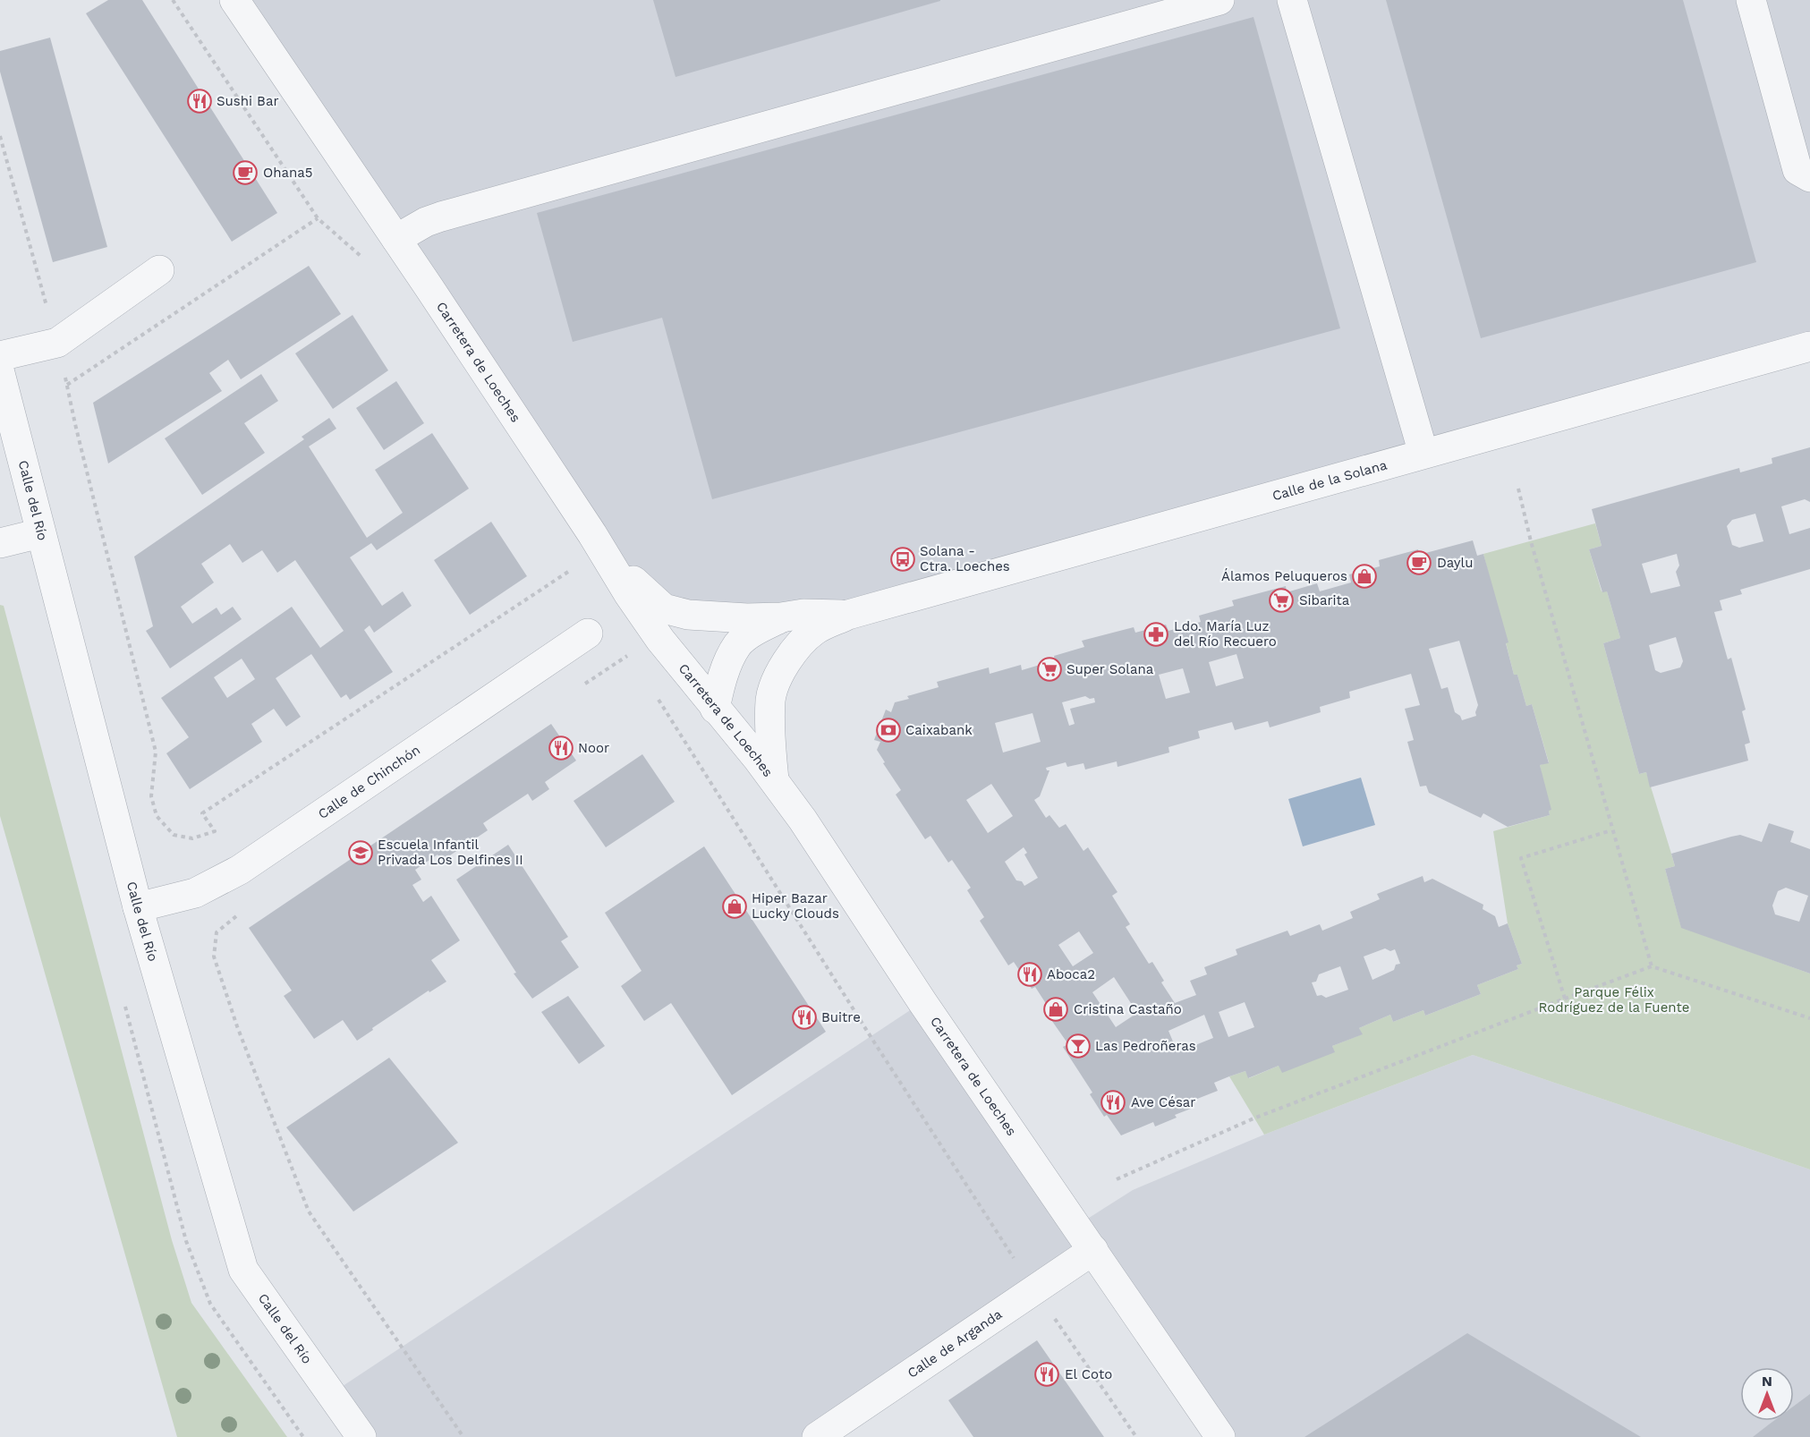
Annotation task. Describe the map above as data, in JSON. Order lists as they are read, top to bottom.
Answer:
{
  "streets": {
    "street": [
      "Carretera de Loeches",
      "Calle de la Solana",
      "Calle del Río",
      "Calle de Chinchón",
      "Calle de Arganda"
    ]
  },
  "crossings": [
    ["Carretera de Loeches", "Calle de Arganda"],
    ["Calle del Río", "Calle de Chinchón"]
  ],
  "parks": ["Parque Félix Rodríguez de la Fuente"],
  "places": {
    "restaurant": [
      "Sushi Bar",
      "Noor",
      "Aboca2",
      "Buitre",
      "Ave César",
      "El Coto"
    ],
    "cafe": ["Ohana5", "Daylu"],
    "bus stop": ["Solana - Ctra. Loeches"],
    "shop": ["Álamos Peluqueros", "Hiper Bazar Lucky Clouds", "Cristina Castaño"],
    "supermarket": ["Sibarita", "Super Solana"],
    "pharmacy": ["Ldo. María Luz del Río Recuero"],
    "bank": ["Caixabank"],
    "school or university": ["Escuela Infantil Privada Los Delfines II"],
    "bar": ["Las Pedroñeras"]
  },
  "north": "top"
}
